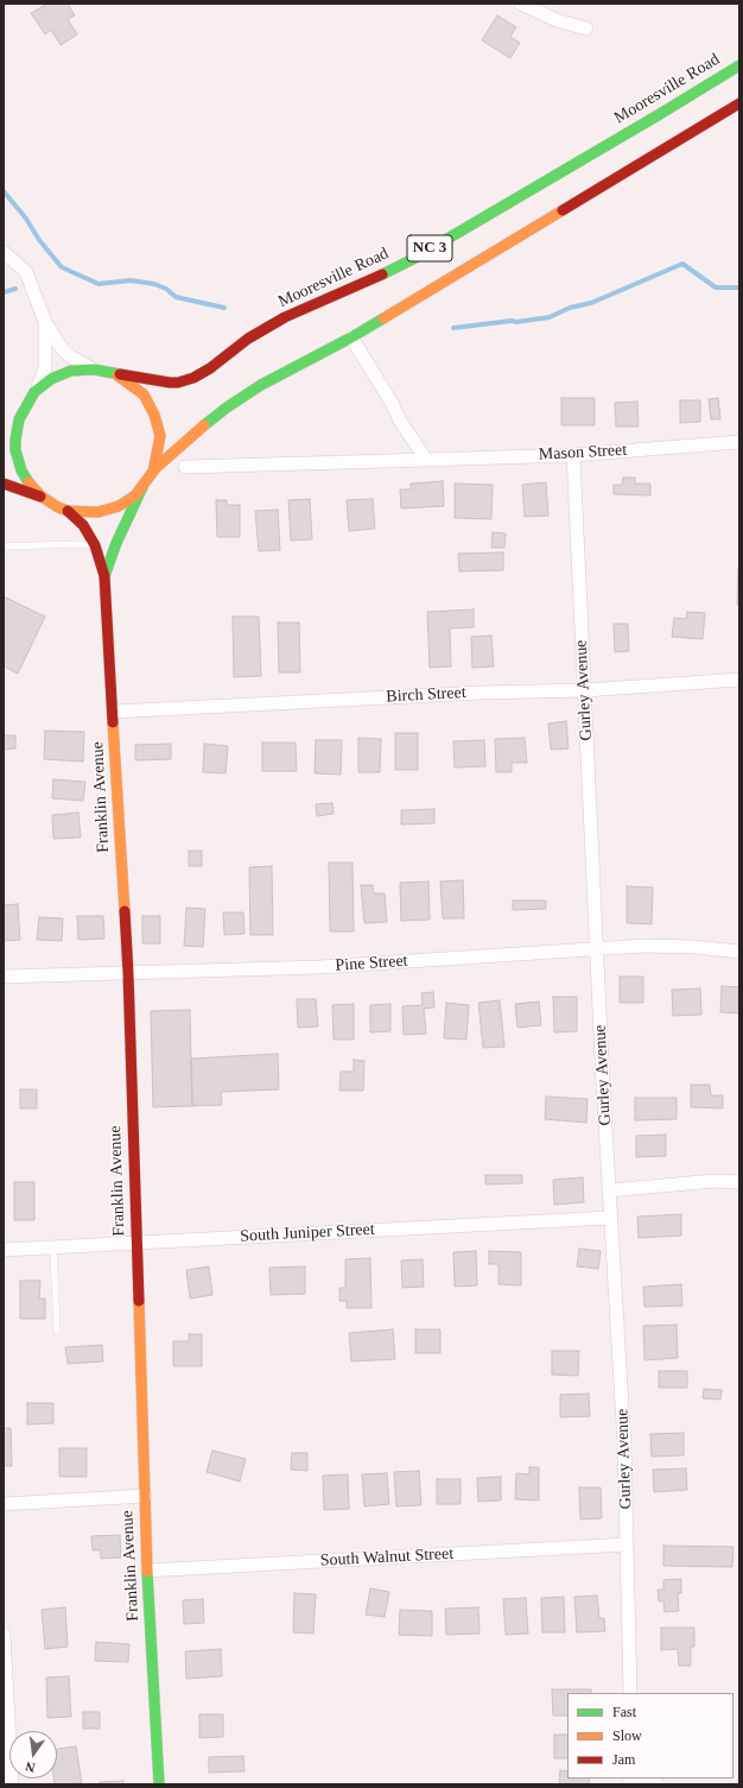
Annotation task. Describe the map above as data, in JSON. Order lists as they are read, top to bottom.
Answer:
{
  "streets": {
    "main road": ["Mooresville Road", "NC 3", "Franklin Avenue"],
    "street": [
      "Mason Street",
      "Gurley Avenue",
      "Birch Street",
      "Pine Street",
      "South Juniper Street",
      "South Walnut Street"
    ]
  },
  "crossings": [
    ["Mooresville Road", "Franklin Avenue"],
    ["Mason Street", "Gurley Avenue"],
    ["Gurley Avenue", "Birch Street"],
    ["Gurley Avenue", "Pine Street"],
    ["Gurley Avenue", "South Juniper Street"],
    ["Gurley Avenue", "South Walnut Street"],
    ["Birch Street", "Franklin Avenue"],
    ["Franklin Avenue", "Pine Street"],
    ["Franklin Avenue", "South Juniper Street"],
    ["Franklin Avenue", "South Walnut Street"]
  ],
  "legend": ["Fast", "Slow", "Jam"],
  "north": "bottom"
}
